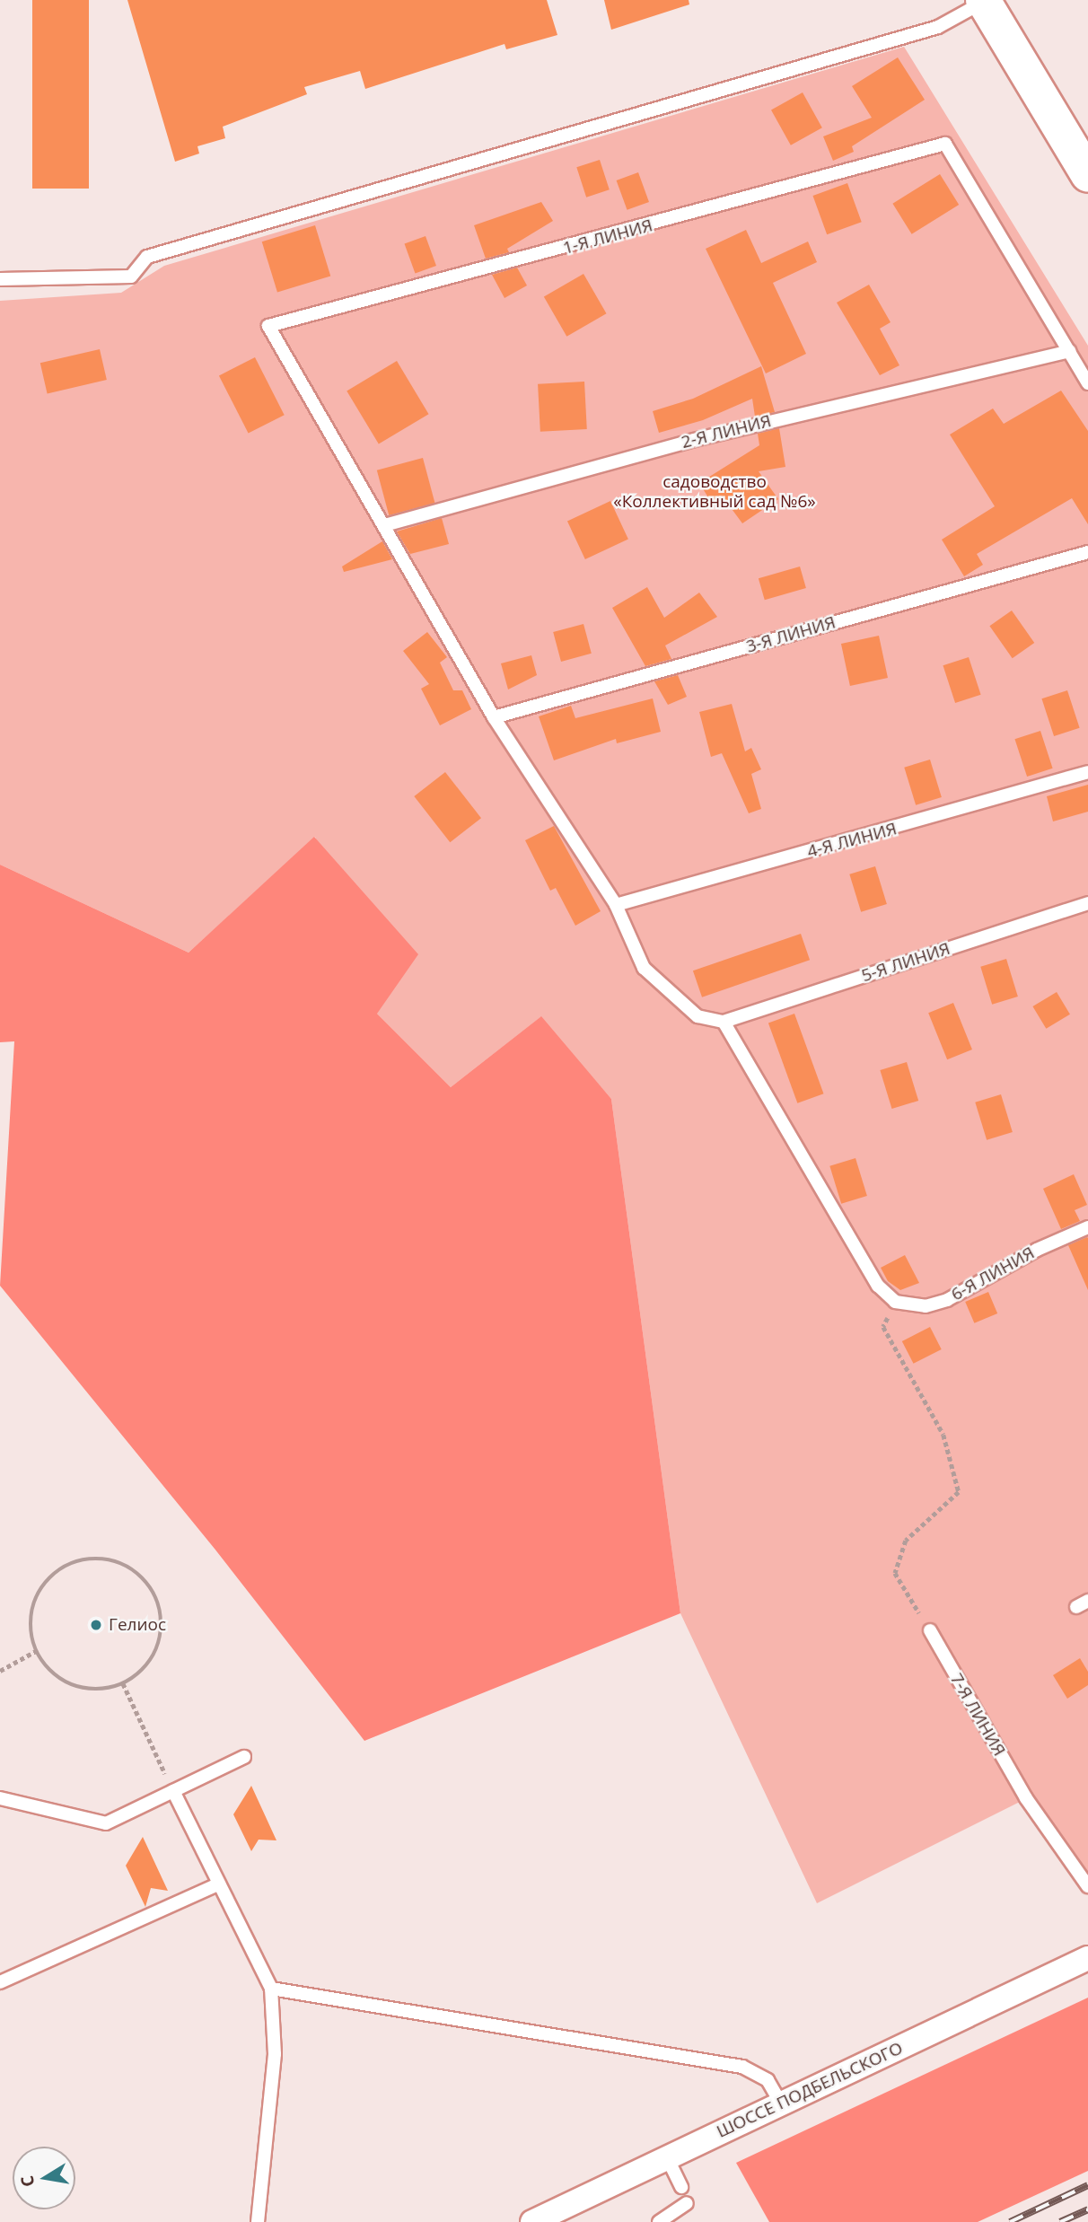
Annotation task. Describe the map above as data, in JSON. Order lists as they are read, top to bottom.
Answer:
{
  "streets": {
    "street": ["ШОССЕ ПОДБЕЛЬСКОГО"],
    "lane": [
      "1-Я ЛИНИЯ",
      "2-Я ЛИНИЯ",
      "3-Я ЛИНИЯ",
      "4-Я ЛИНИЯ",
      "5-Я ЛИНИЯ",
      "6-Я ЛИНИЯ",
      "7-Я ЛИНИЯ"
    ]
  },
  "crossings": [
    ["1-Я ЛИНИЯ", "2-Я ЛИНИЯ"]
  ],
  "parks": ["садоводство «Коллективный сад №6»"],
  "places": ["Гелиос"],
  "north": "left"
}
